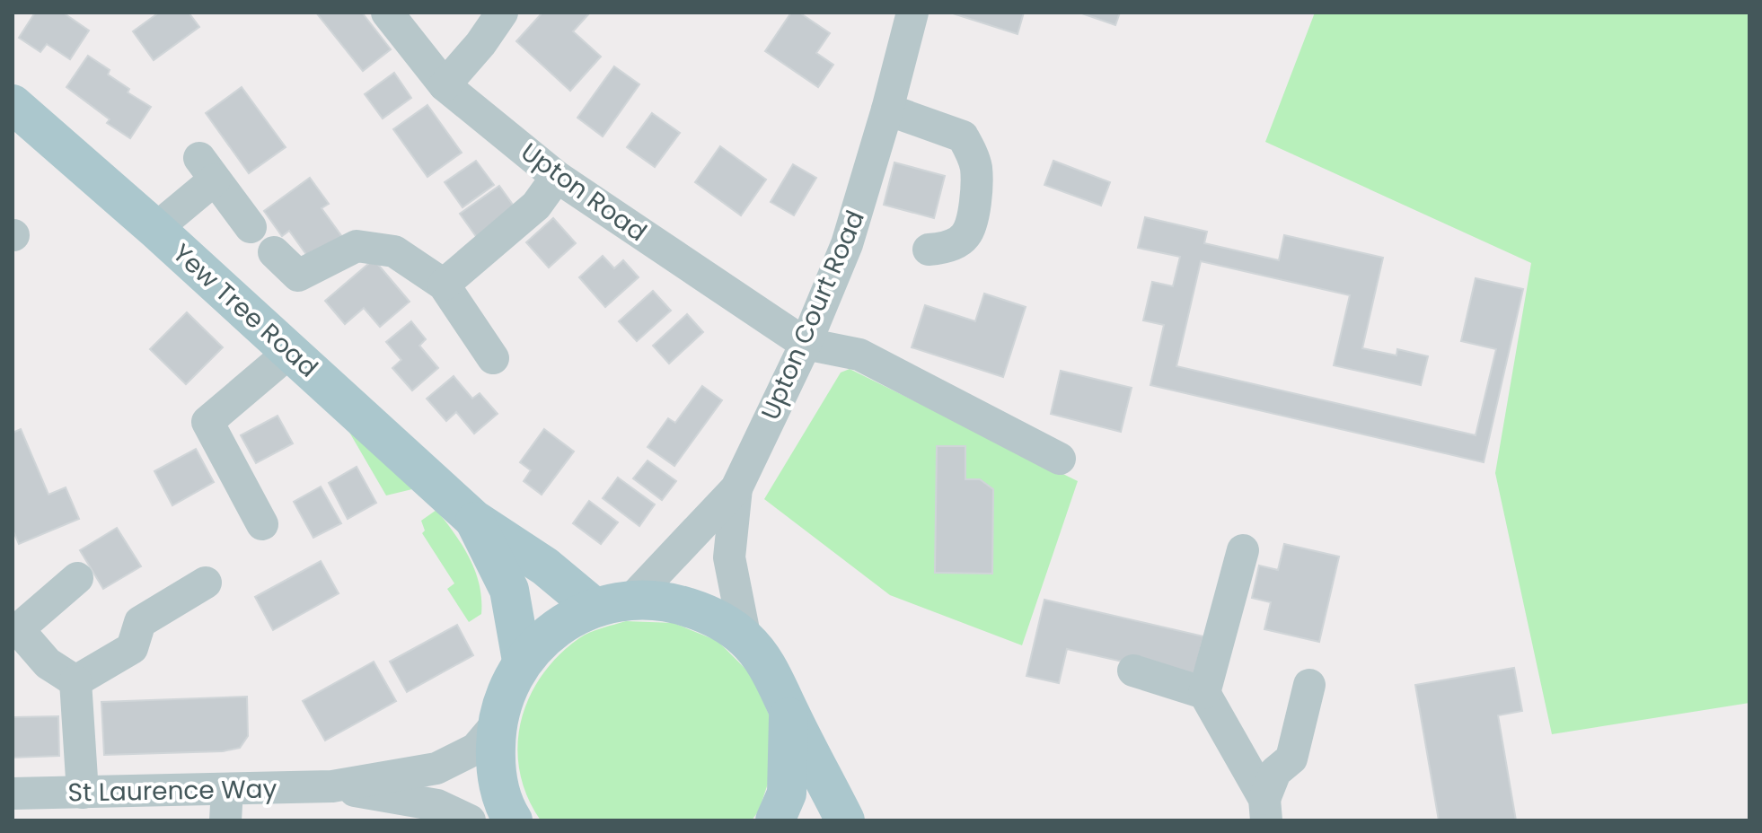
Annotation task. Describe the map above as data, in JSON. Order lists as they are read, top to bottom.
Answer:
{
  "streets": {
    "main road": ["Yew Tree Road"],
    "street": ["Upton Road", "Upton Court Road", "St Laurence Way"]
  },
  "crossings": [
    ["Upton Road", "Upton Court Road"]
  ]
}
